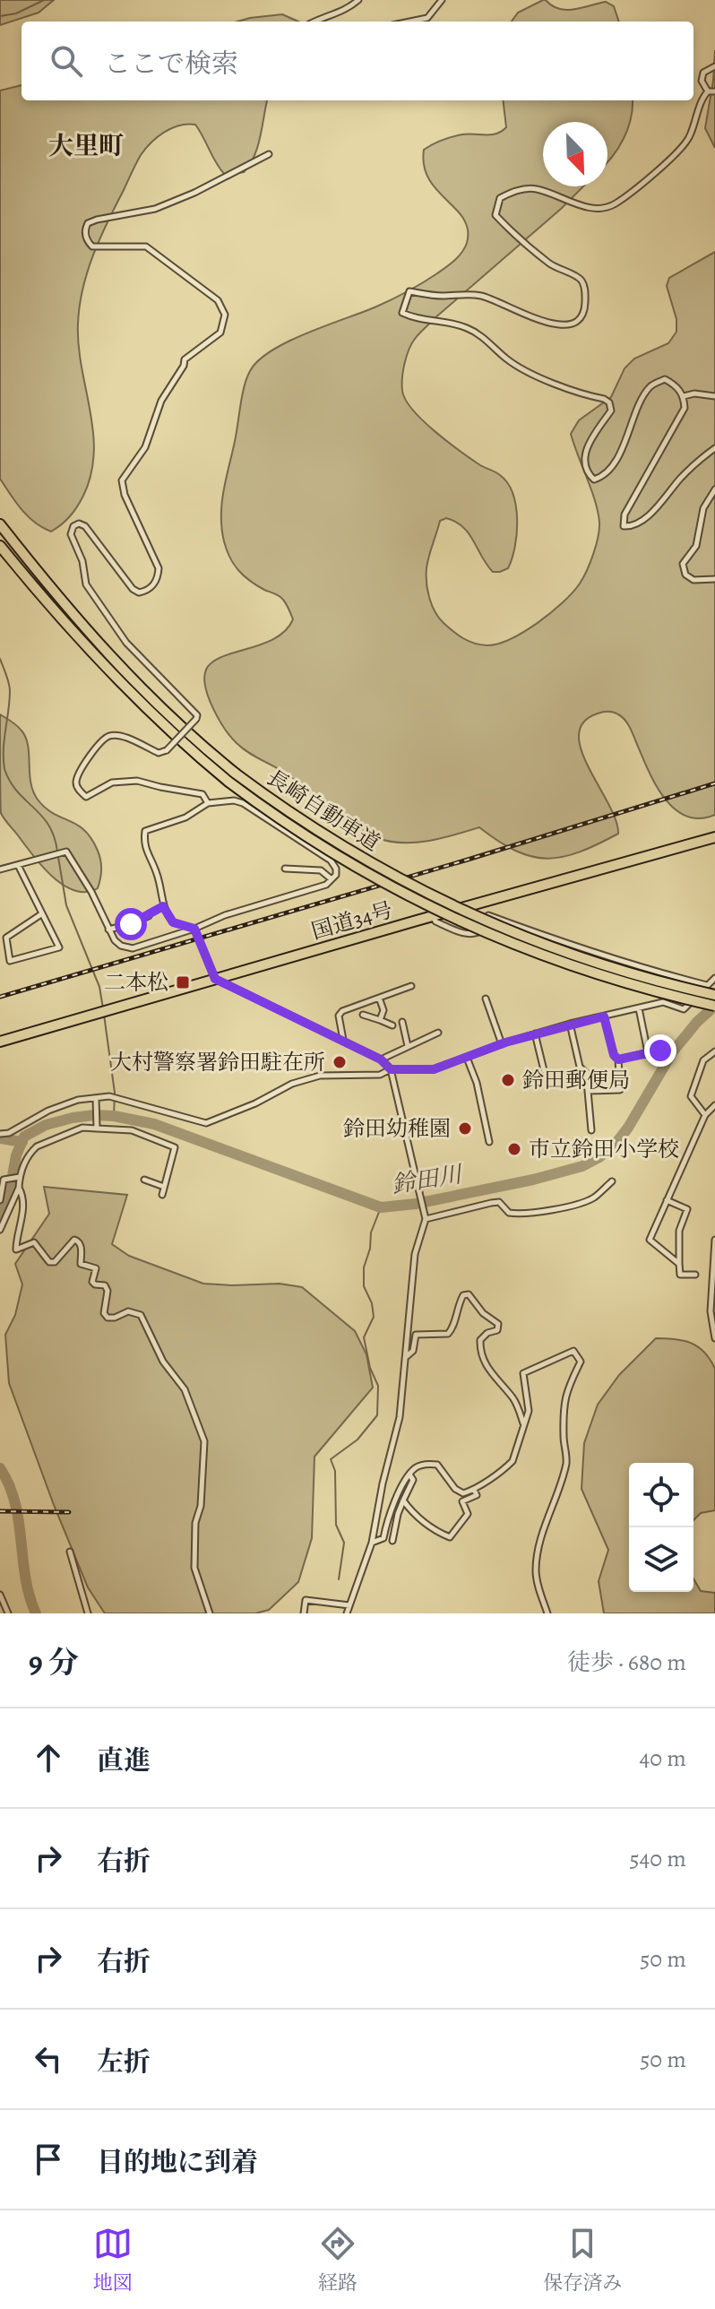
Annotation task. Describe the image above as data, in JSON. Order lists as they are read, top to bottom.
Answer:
{
  "streets": {
    "highway": ["長崎自動車道", "国道34号"]
  },
  "districts": ["大里町"],
  "water": ["鈴田川"],
  "places": {
    "transit": ["二本松"],
    "other": [
      "大村警察署鈴田駐在所",
      "鈴田郵便局",
      "鈴田幼稚園",
      "市立鈴田小学校"
    ]
  },
  "north": "bottom right",
  "page": {
    "search": "ここで検索",
    "heading": ["9 分", "徒歩 · 680 m"],
    "list": [
      ["直進", "40 m"],
      ["右折", "540 m"],
      ["右折", "50 m"],
      ["左折", "50 m"],
      "目的地に到着"
    ],
    "nav": ["地図", "経路", "保存済み"]
  }
}
